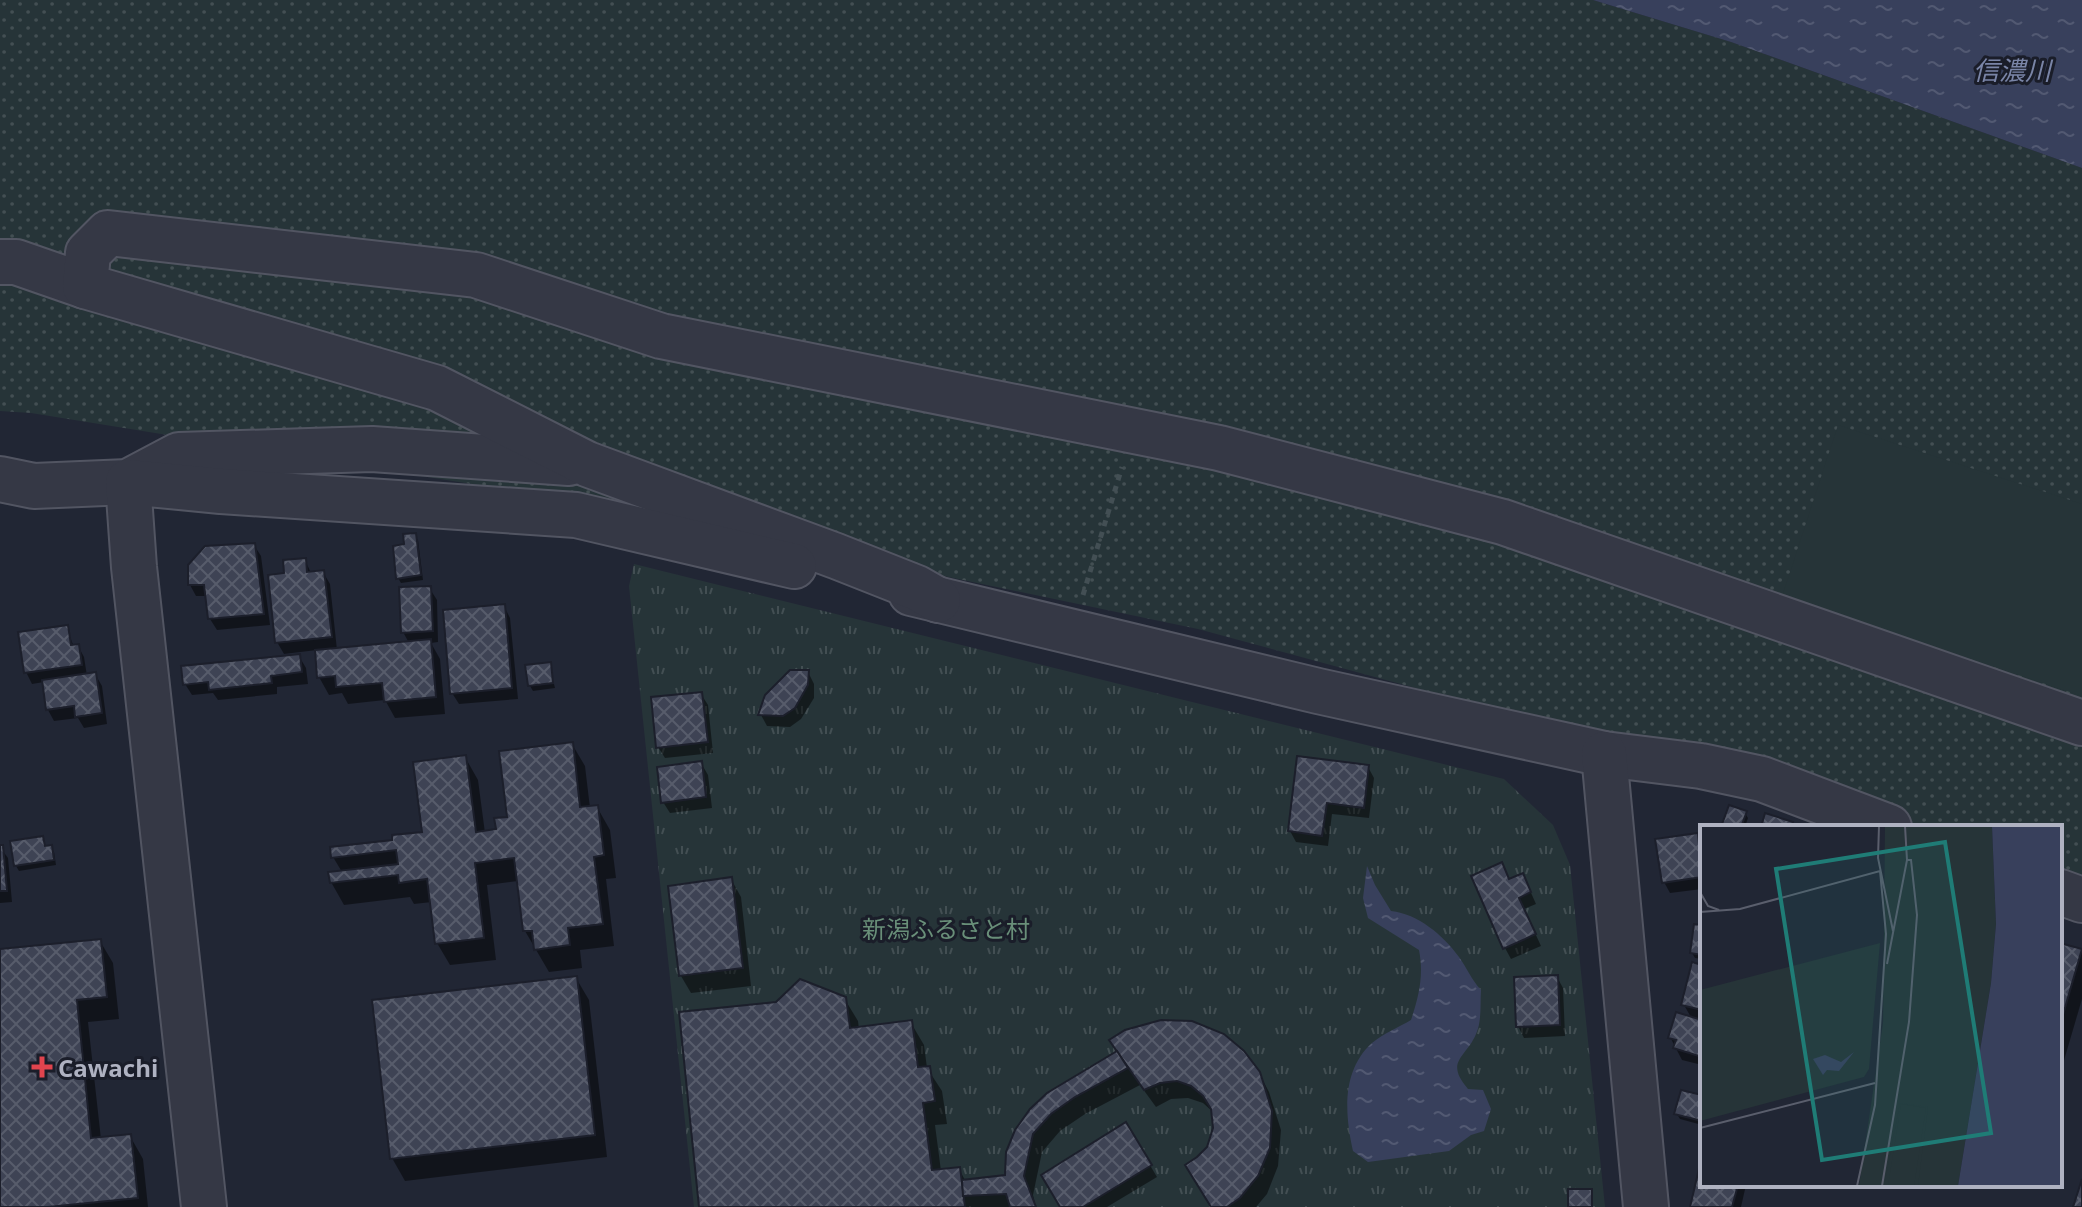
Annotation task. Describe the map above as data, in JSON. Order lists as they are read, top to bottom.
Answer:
{
  "water": ["信濃川"],
  "parks": ["新潟ふるさと村"],
  "places": {
    "health": ["Cawachi"]
  }
}
